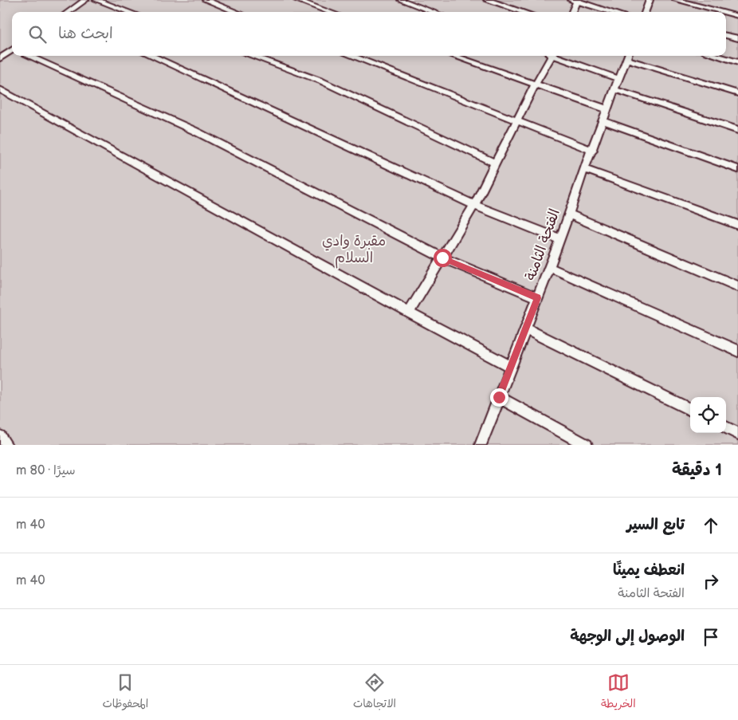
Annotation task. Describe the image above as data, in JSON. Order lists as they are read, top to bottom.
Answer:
{
  "streets": {
    "lane": ["الفتحة الثامنة"]
  },
  "parks": ["مقبرة وادي السلام"],
  "page": {
    "search": "ابحث هنا",
    "heading": ["1 دقيقة", "سيرًا · 80 m"],
    "list": [
      ["تابع السير", "40 m"],
      ["انعطف يمينًا", "الفتحة الثامنة", "40 m"],
      "الوصول إلى الوجهة"
    ],
    "nav": ["الخريطة", "الاتجاهات", "المحفوظات"]
  }
}
